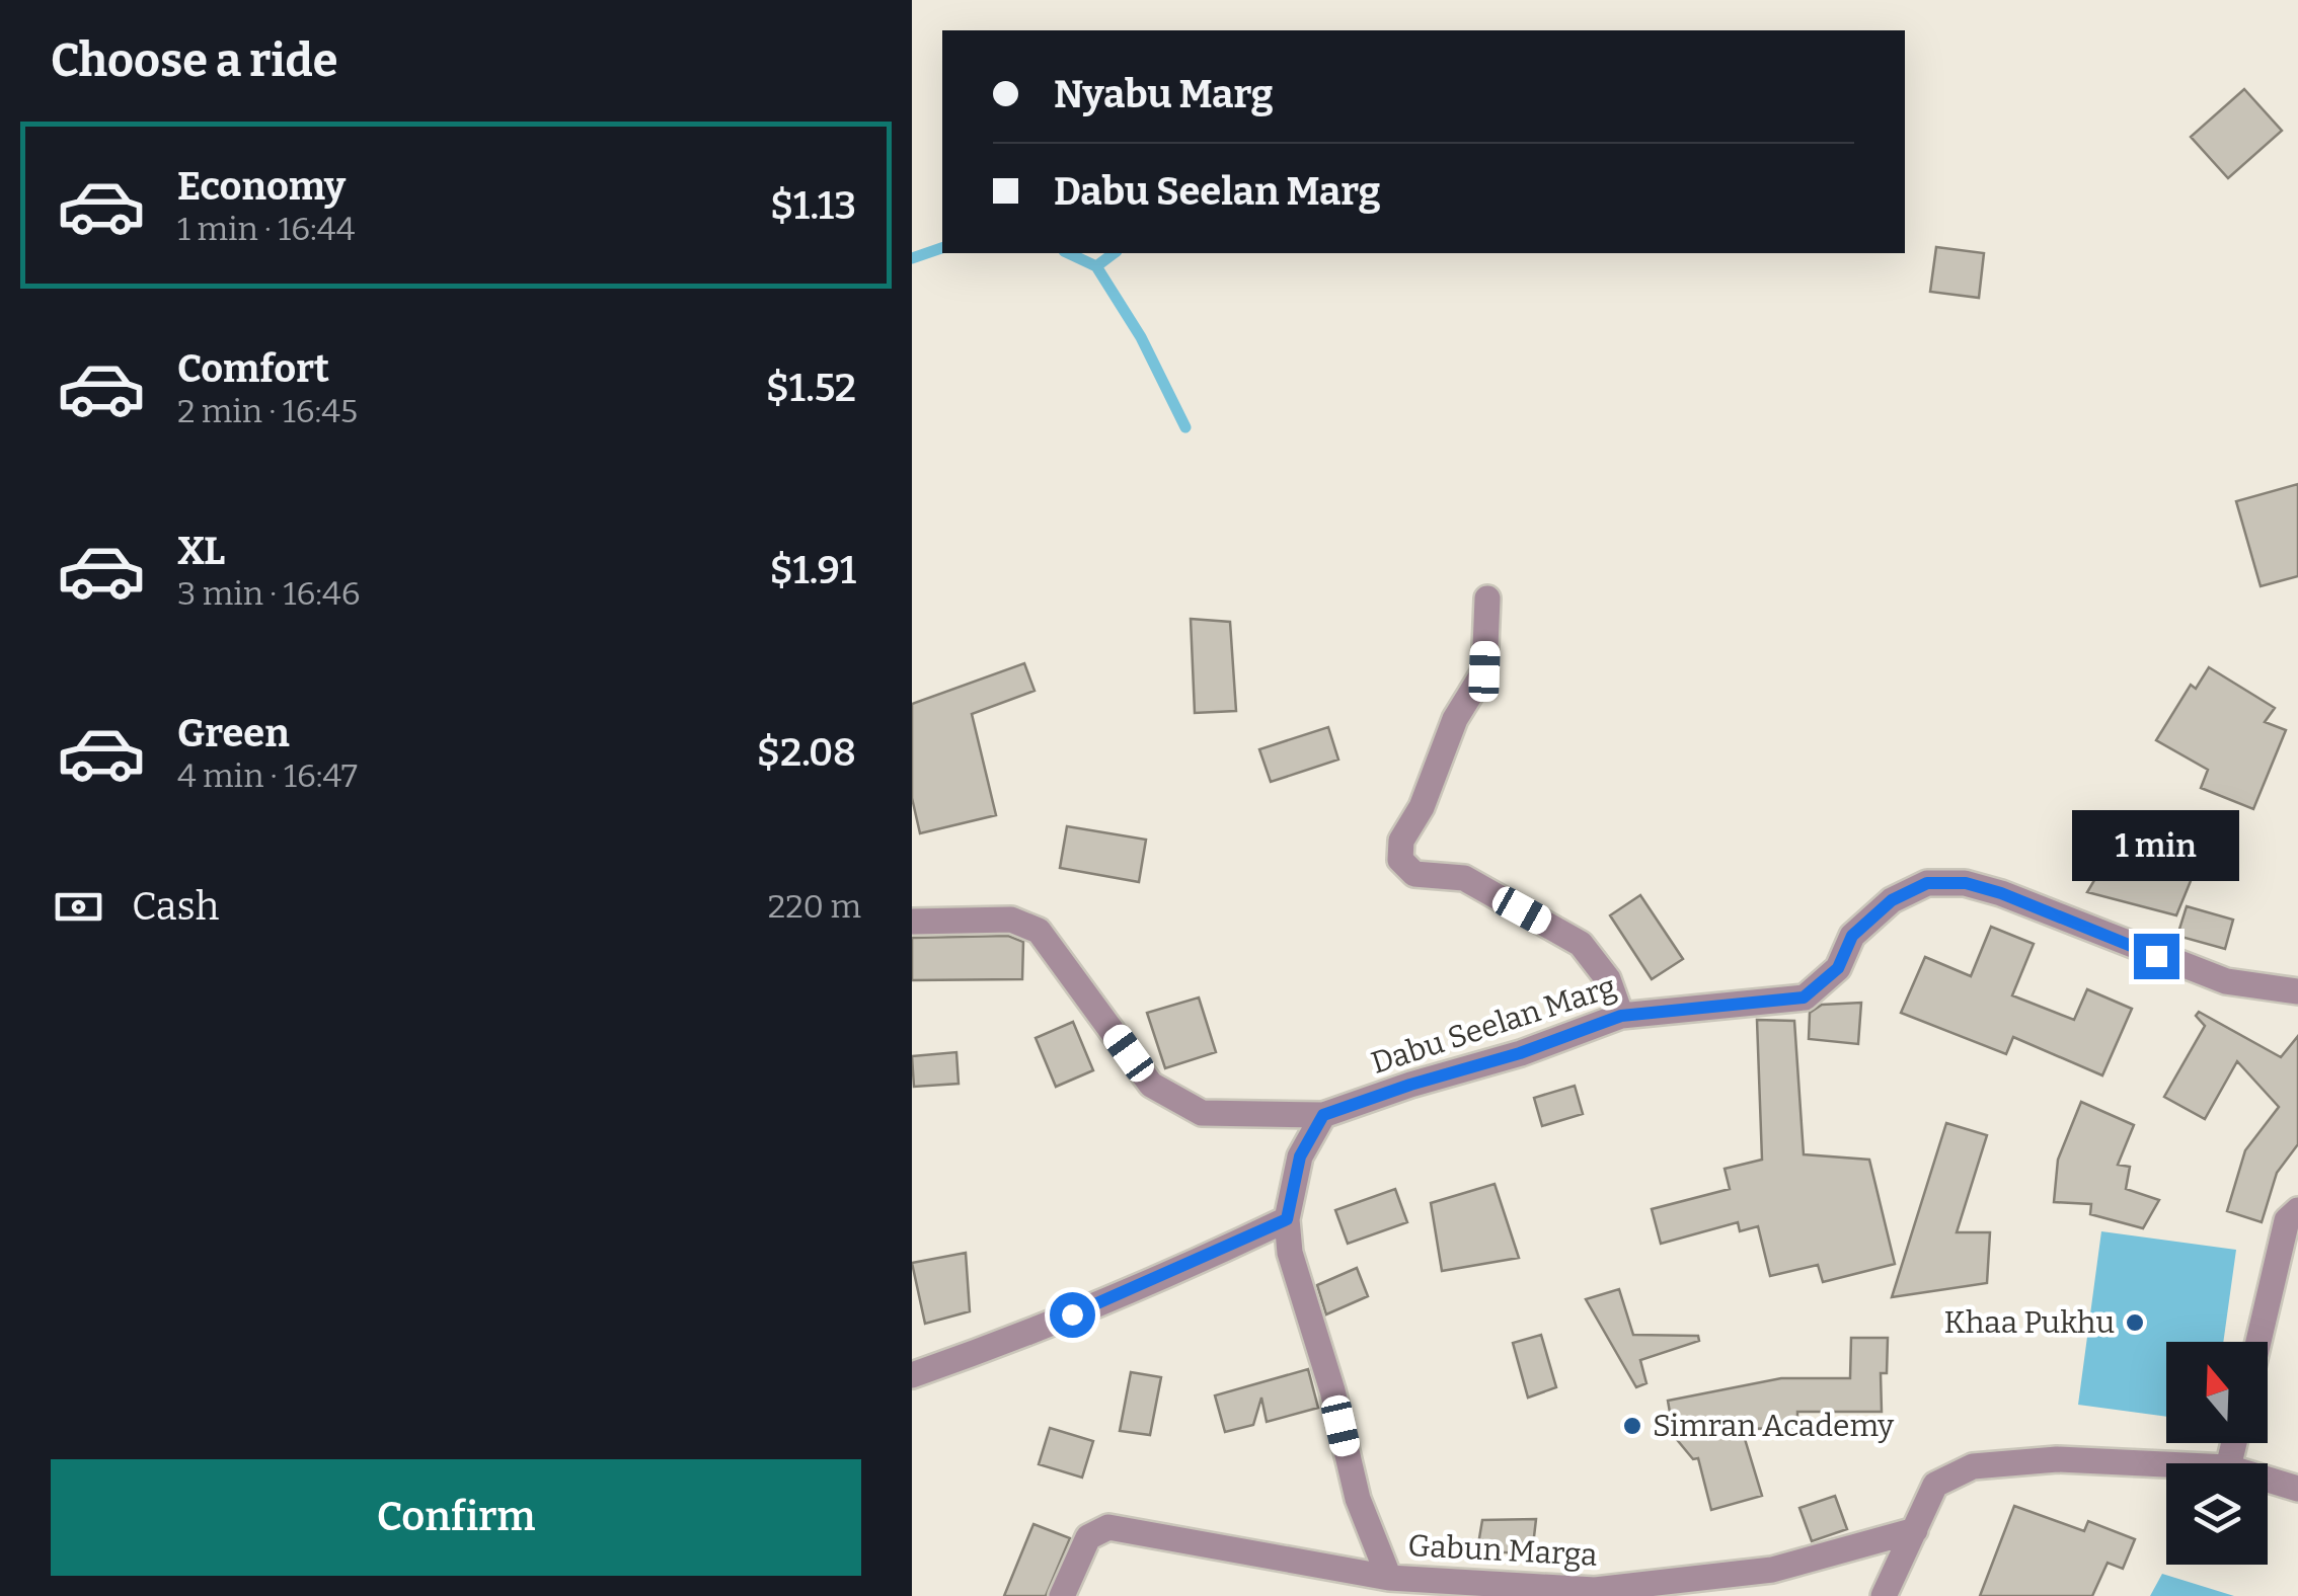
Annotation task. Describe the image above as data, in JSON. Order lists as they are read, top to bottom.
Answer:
{
  "streets": {
    "street": ["Dabu Seelan Marg", "Gabun Marga"]
  },
  "places": ["Khaa Pukhu", "Simran Academy"],
  "north": "top",
  "page": {
    "heading": "Choose a ride",
    "banner": ["Nyabu Marg", "Dabu Seelan Marg"],
    "list": [
      {
        "name": "Economy",
        "note": "1 min · 16:44",
        "value": "$1.13"
      },
      {
        "name": "Comfort",
        "note": "2 min · 16:45",
        "value": "$1.52"
      },
      {
        "name": "XL",
        "note": "3 min · 16:46",
        "value": "$1.91"
      },
      {
        "name": "Green",
        "note": "4 min · 16:47",
        "value": "$2.08"
      }
    ],
    "bubble": "1 min",
    "pay": ["Cash", "220 m"],
    "buttons": "Confirm"
  }
}
